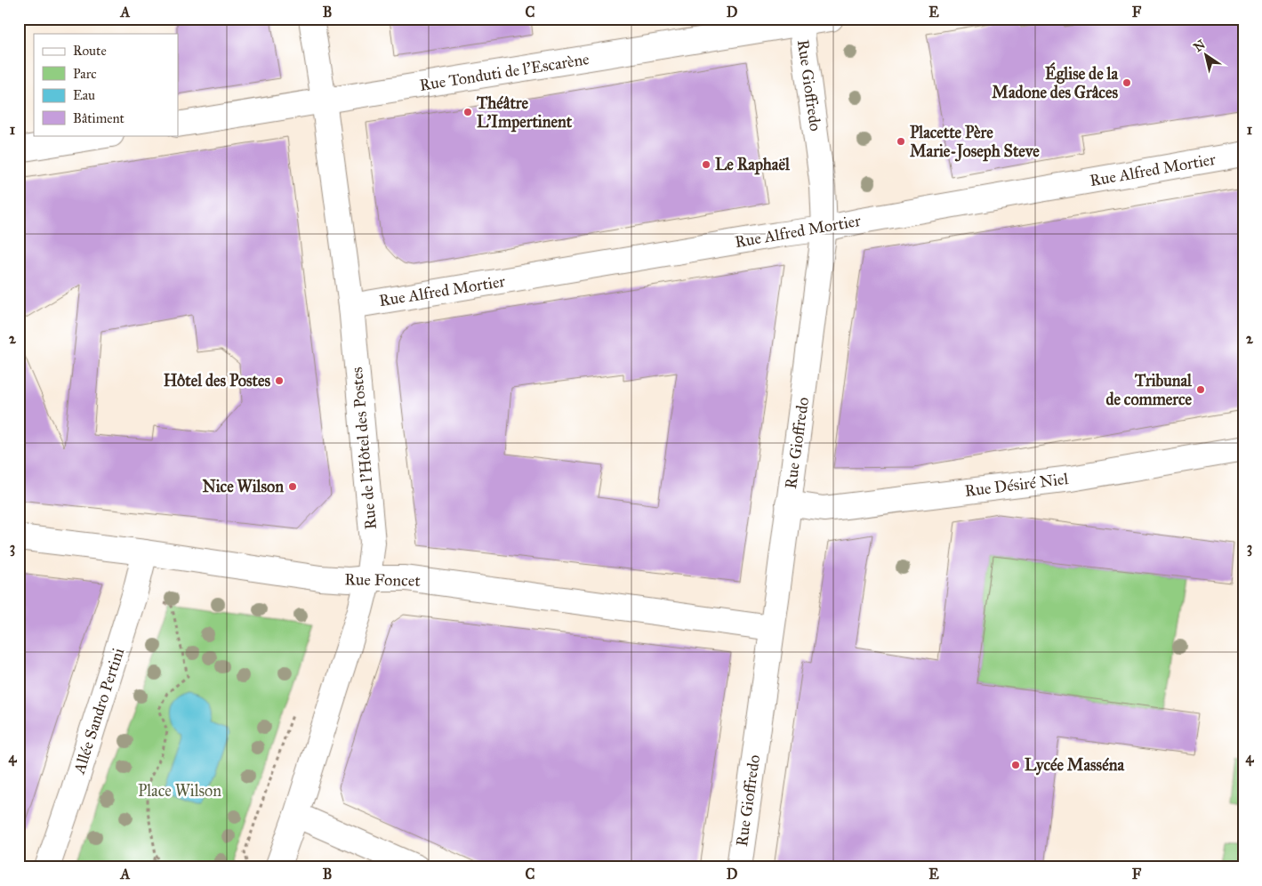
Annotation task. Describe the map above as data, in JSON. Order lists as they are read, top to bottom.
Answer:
{
  "streets": {
    "street": [
      "Rue Tonduti de l'Escarène",
      "Rue Gioffredo",
      "Rue Alfred Mortier",
      "Rue de l'Hôtel des Postes",
      "Rue Désiré Niel",
      "Rue Foncet",
      "Allée Sandro Pertini"
    ]
  },
  "crossings": [
    ["Rue Tonduti de l'Escarène", "Rue Gioffredo"],
    ["Rue Tonduti de l'Escarène", "Rue de l'Hôtel des Postes"],
    ["Rue Gioffredo", "Rue Alfred Mortier"],
    ["Rue Gioffredo", "Rue Désiré Niel"],
    ["Rue Gioffredo", "Rue Foncet"],
    ["Rue Alfred Mortier", "Rue de l'Hôtel des Postes"],
    ["Rue de l'Hôtel des Postes", "Rue Foncet"],
    ["Rue Foncet", "Allée Sandro Pertini"]
  ],
  "parks": ["Place Wilson"],
  "places": [
    "Église de la Madone des Grâces",
    "Théâtre L'Impertinent",
    "Placette Père Marie-Joseph Steve",
    "Le Raphaël",
    "Hôtel des Postes",
    "Tribunal de commerce",
    "Nice Wilson",
    "Lycée Masséna"
  ],
  "legend": [
    "Route",
    "Parc",
    "Eau",
    "Bâtiment"
  ],
  "north": "top left",
  "grid": {
    "columns": [
      "A",
      "B",
      "C",
      "D",
      "E",
      "F"
    ],
    "rows": [
      "1",
      "2",
      "3",
      "4"
    ]
  }
}
